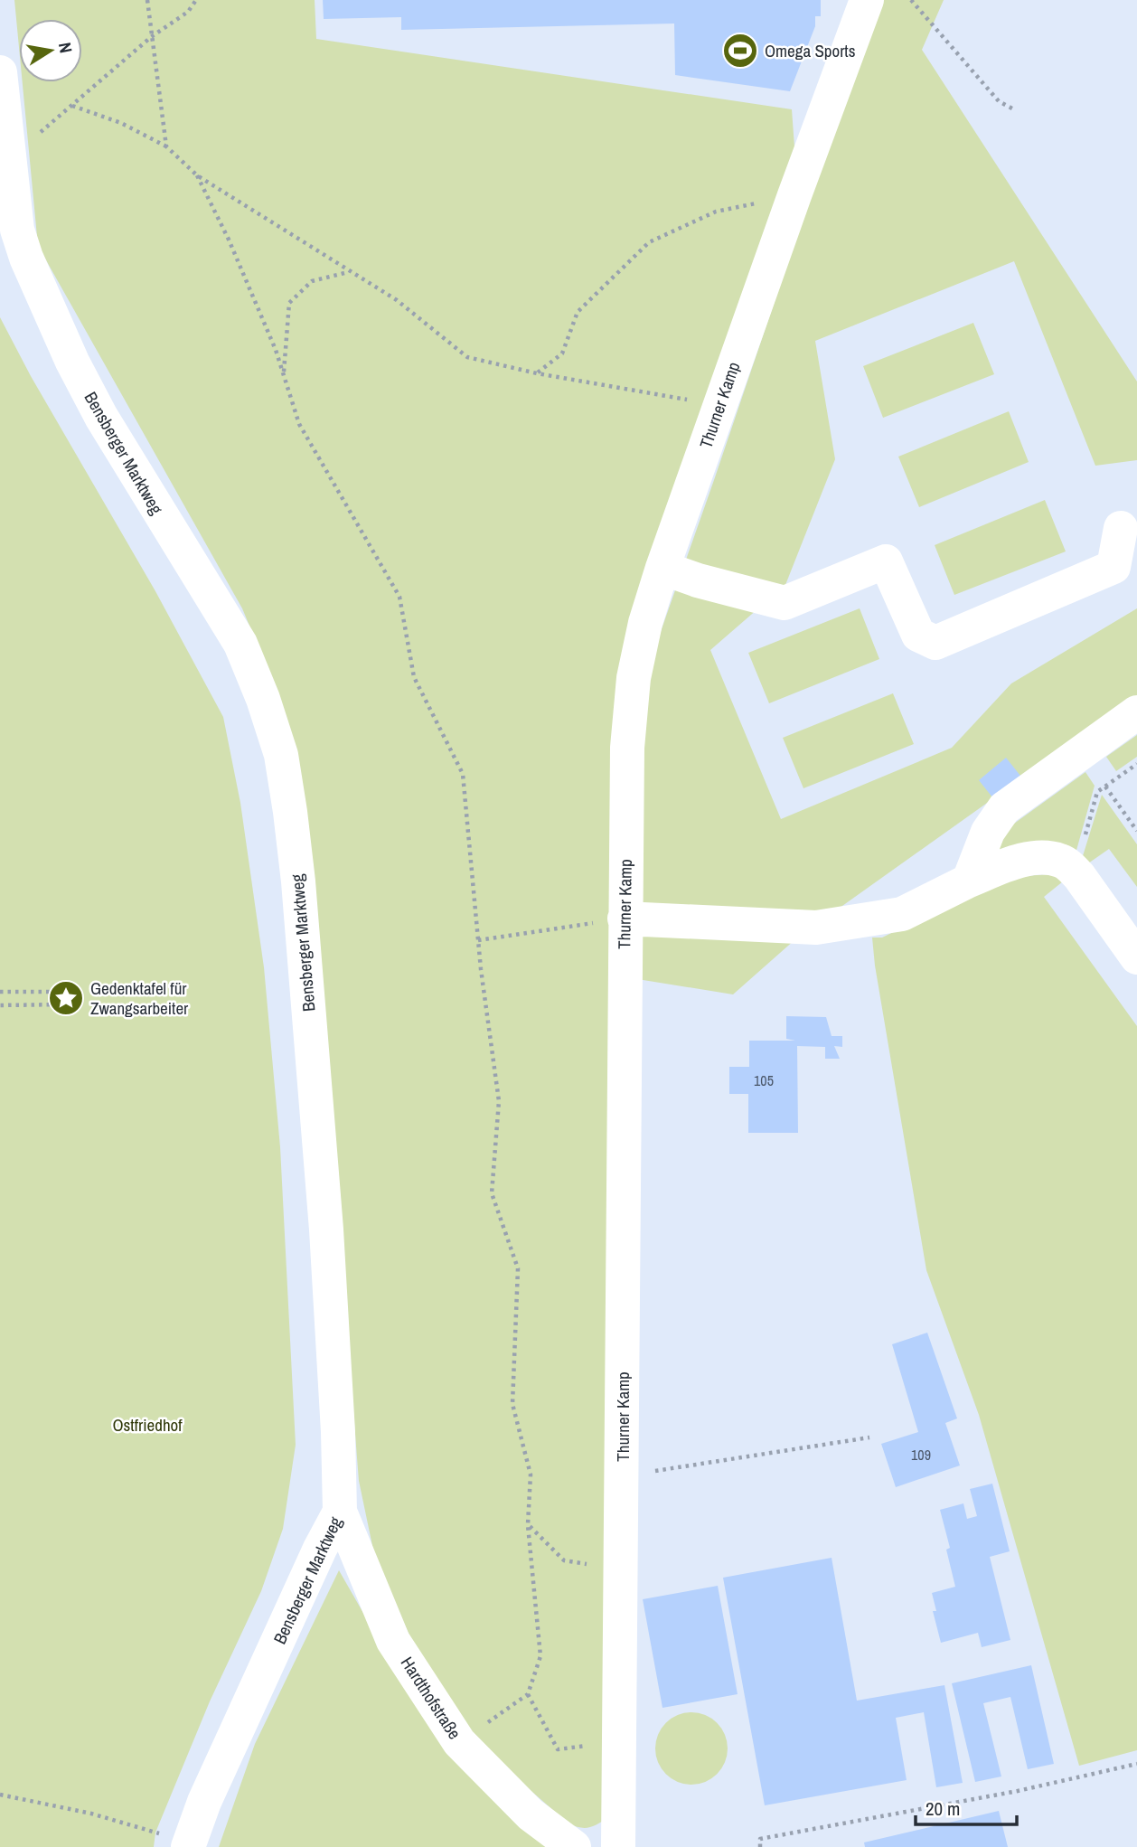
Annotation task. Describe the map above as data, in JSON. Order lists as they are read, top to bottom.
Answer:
{
  "streets": {
    "street": ["Thurner Kamp", "Bensberger Marktweg", "Hardthofstraße"]
  },
  "crossings": [
    ["Bensberger Marktweg", "Hardthofstraße"]
  ],
  "parks": ["Ostfriedhof"],
  "places": {
    "sports": ["Omega Sports"],
    "place": ["Gedenktafel für Zwangsarbeiter"]
  },
  "house_numbers": ["105", "109"],
  "scale_bar": "20 m",
  "north": "right"
}
